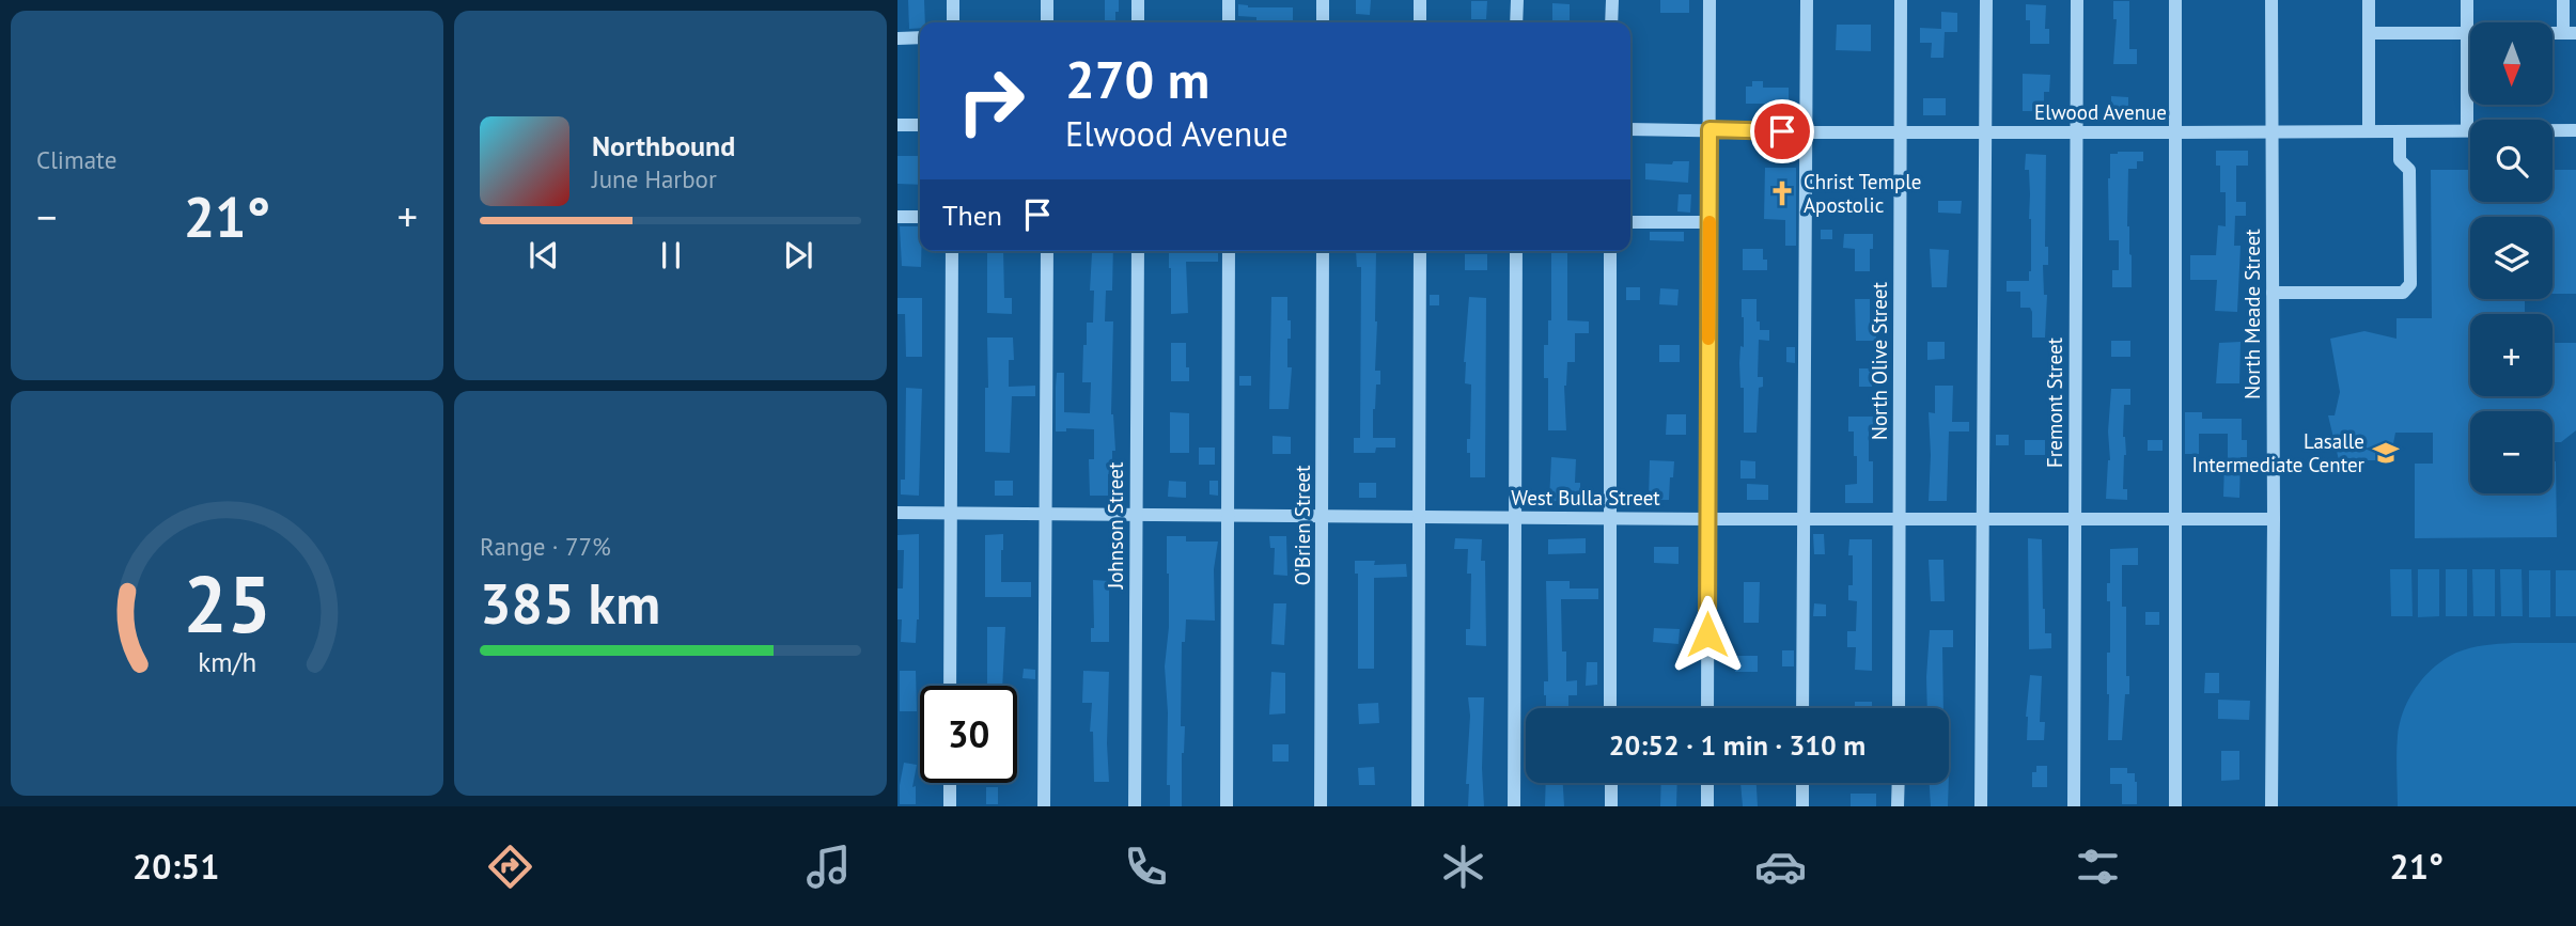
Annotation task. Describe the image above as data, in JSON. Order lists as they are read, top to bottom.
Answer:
{
  "streets": {
    "street": [
      "Elwood Avenue",
      "North Meade Street",
      "North Olive Street",
      "Fremont Street",
      "West Bulla Street",
      "Johnson Street",
      "O'Brien Street"
    ]
  },
  "crossings": [
    ["Elwood Avenue", "North Meade Street"],
    ["Elwood Avenue", "North Olive Street"],
    ["Elwood Avenue", "Fremont Street"],
    ["North Meade Street", "West Bulla Street"],
    ["North Olive Street", "West Bulla Street"],
    ["Fremont Street", "West Bulla Street"],
    ["West Bulla Street", "Johnson Street"],
    ["West Bulla Street", "O'Brien Street"]
  ],
  "places": {
    "church": ["Christ Temple Apostolic"],
    "school or university": ["Lasalle Intermediate Center"]
  },
  "north": "bottom",
  "page": {
    "tile": [
      "Climate",
      ["Range · 77%", "385 km"]
    ],
    "map_buttons": ["+", "−"],
    "turn": ["270 m", "Elwood Avenue"],
    "song": ["Northbound", "June Harbor"],
    "then": "Then",
    "heat": ["−", "21°", "+"],
    "limit": "30",
    "trip": "20:52 · 1 min · 310 m",
    "tabs": ["20:51", "21°"],
    "gauge": ["25", "km/h"]
  }
}
